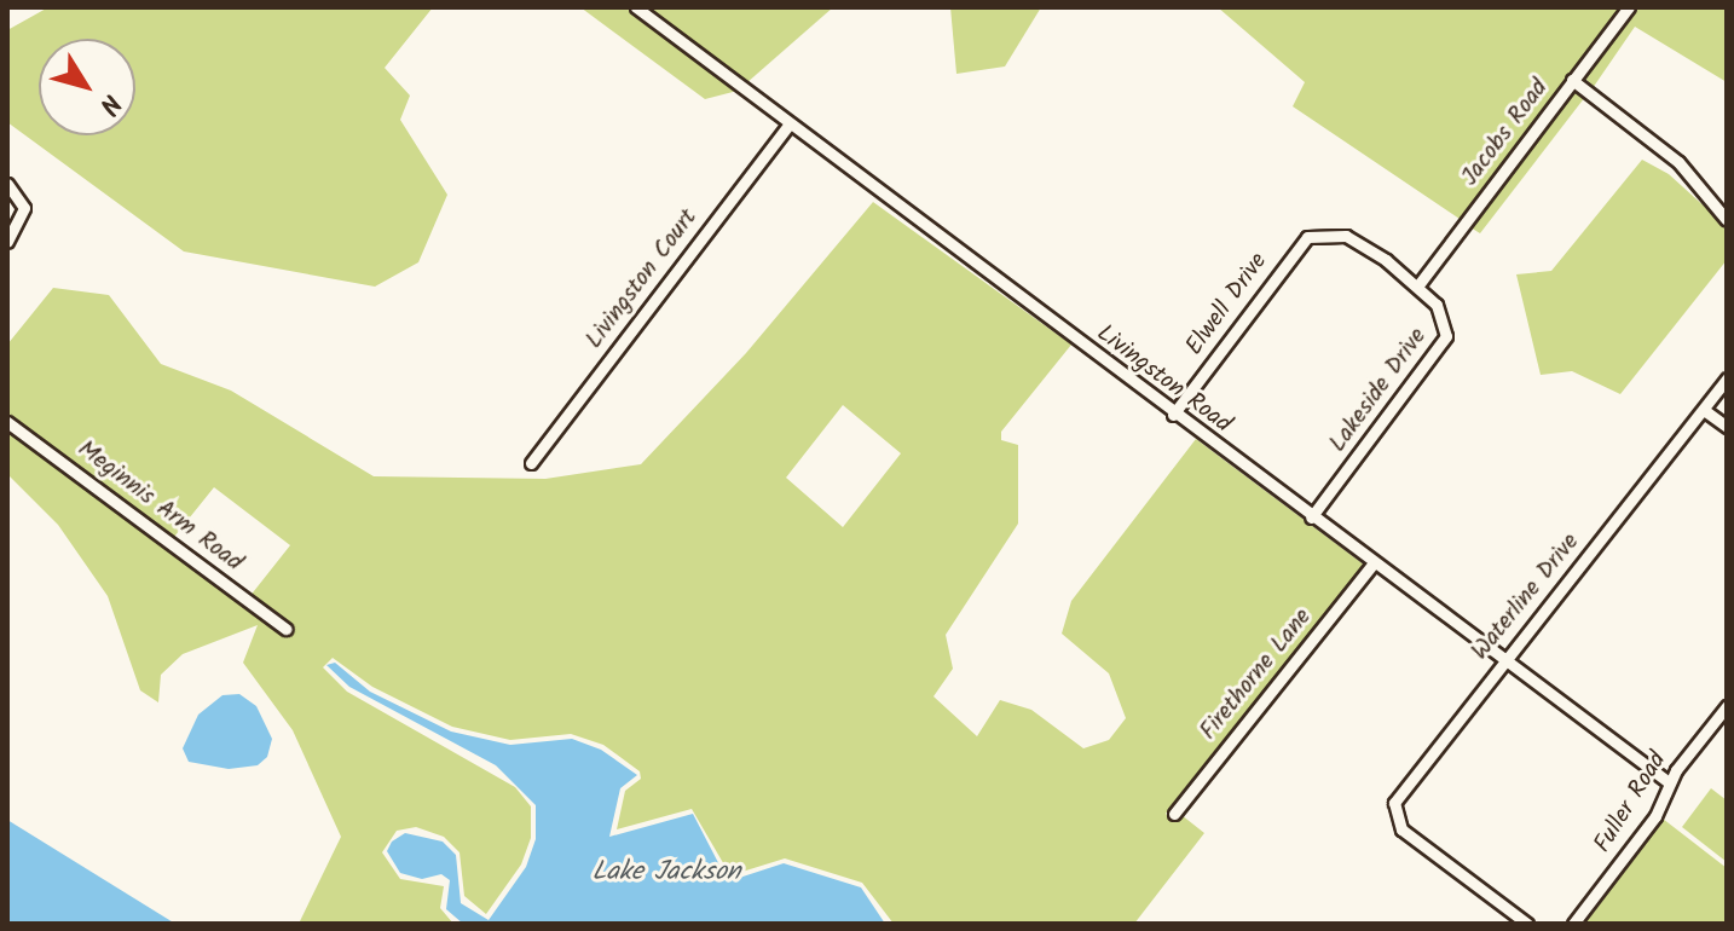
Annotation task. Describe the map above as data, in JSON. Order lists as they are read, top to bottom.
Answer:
{
  "streets": {
    "street": [
      "Jacobs Road",
      "Livingston Court",
      "Elwell Drive",
      "Livingston Road",
      "Lakeside Drive",
      "Meginnis Arm Road",
      "Waterline Drive",
      "Firethorne Lane",
      "Fuller Road"
    ]
  },
  "crossings": [
    ["Jacobs Road", "Lakeside Drive"],
    ["Livingston Court", "Livingston Road"],
    ["Elwell Drive", "Livingston Road"],
    ["Elwell Drive", "Lakeside Drive"],
    ["Livingston Road", "Lakeside Drive"],
    ["Livingston Road", "Waterline Drive"],
    ["Livingston Road", "Firethorne Lane"],
    ["Livingston Road", "Fuller Road"]
  ],
  "water": ["Lake Jackson"],
  "north": "bottom right"
}
